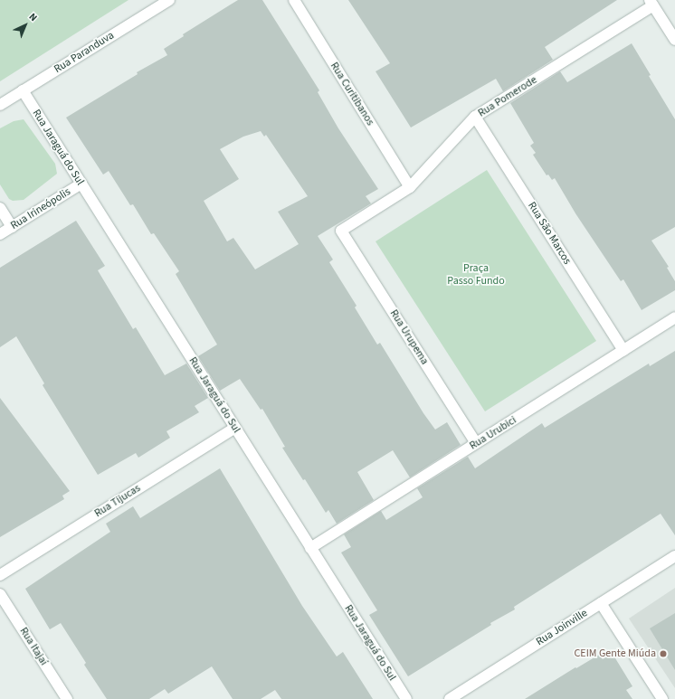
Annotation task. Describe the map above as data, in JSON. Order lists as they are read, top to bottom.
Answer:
{
  "streets": {
    "street": [
      "Rua Paranduva",
      "Rua Curitibanos",
      "Rua Pomerode",
      "Rua Jaraguá do Sul",
      "Rua Irineópolis",
      "Rua São Marcos",
      "Rua Urupema",
      "Rua Urubici",
      "Rua Tijucas",
      "Rua Joinville",
      "Rua Itajaí"
    ]
  },
  "crossings": [
    ["Rua Paranduva", "Rua Jaraguá do Sul"],
    ["Rua Curitibanos", "Rua Pomerode"],
    ["Rua Pomerode", "Rua São Marcos"],
    ["Rua Pomerode", "Rua Urupema"],
    ["Rua Jaraguá do Sul", "Rua Irineópolis"],
    ["Rua Jaraguá do Sul", "Rua Urubici"],
    ["Rua Jaraguá do Sul", "Rua Tijucas"],
    ["Rua São Marcos", "Rua Urubici"],
    ["Rua Urupema", "Rua Urubici"]
  ],
  "parks": ["Praça Passo Fundo"],
  "places": ["CEIM Gente Miúda"],
  "north": "top right"
}
